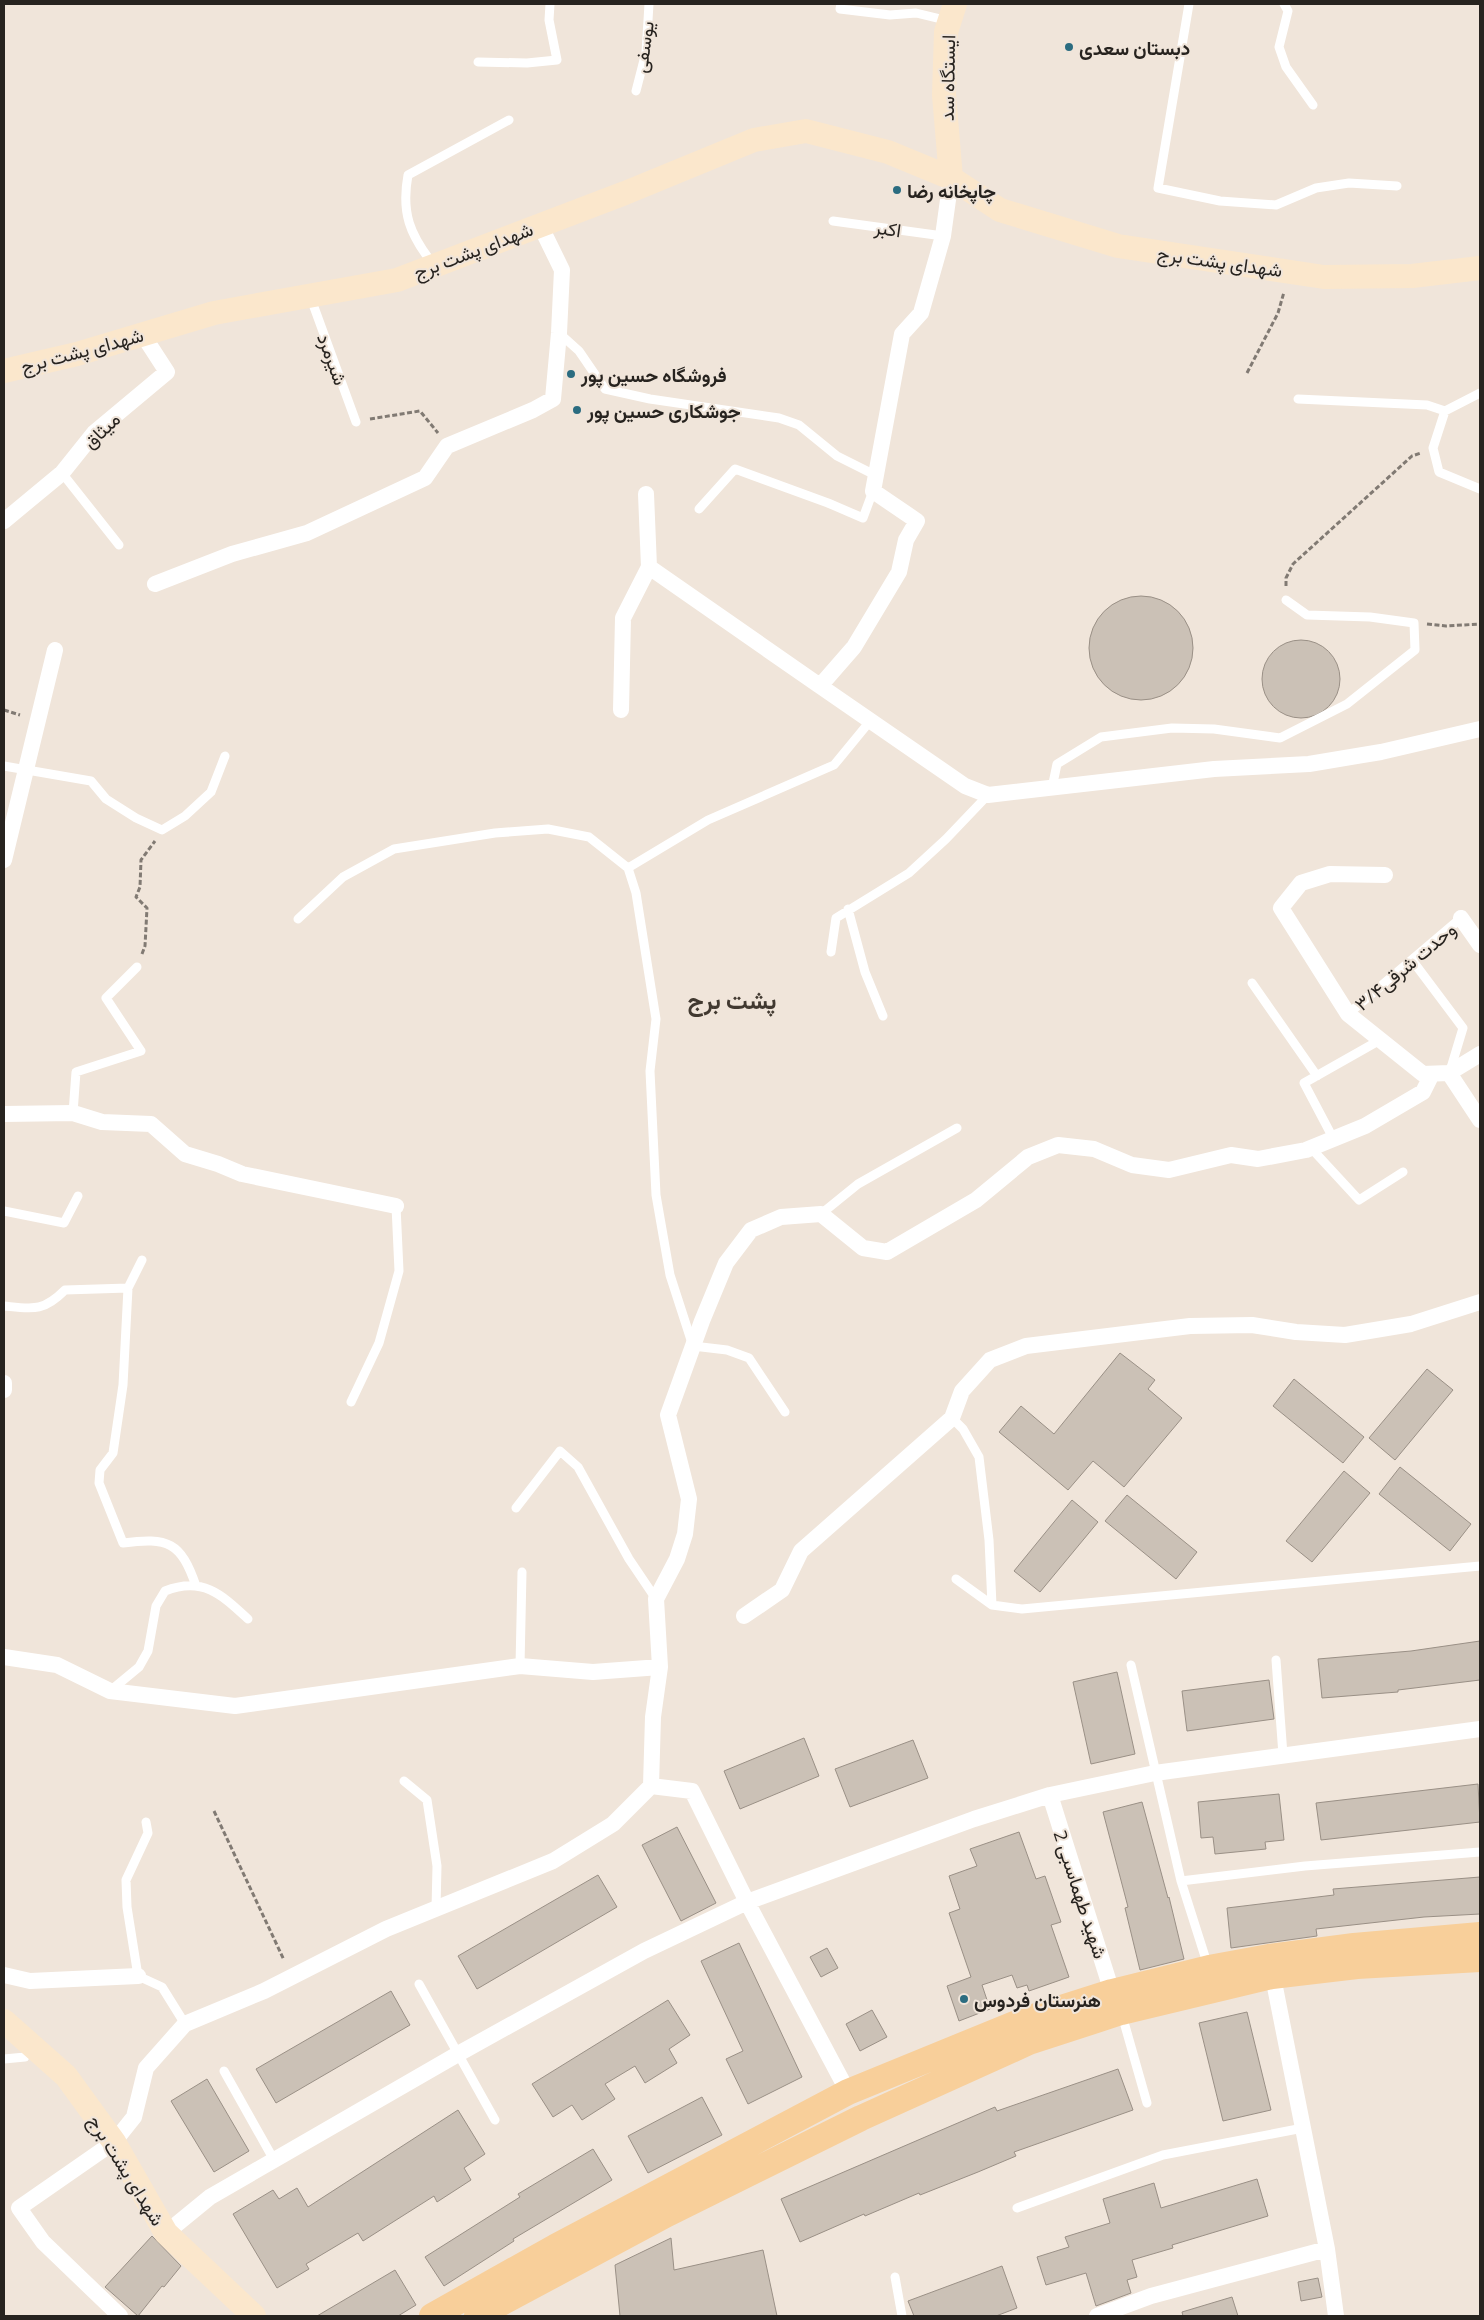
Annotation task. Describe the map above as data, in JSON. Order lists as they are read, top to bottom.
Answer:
{
  "streets": {
    "street": [
      "ایستگاه سد",
      "شهدای پشت برج",
      "میثاق",
      "شهید طهماسبی 2"
    ],
    "lane": [
      "یوسفی",
      "اکبر",
      "شیرمرد",
      "وحدت شرقی۳/۴"
    ]
  },
  "crossings": [
    ["ایستگاه سد", "شهدای پشت برج"],
    ["شهدای پشت برج", "شیرمرد"],
    ["شهدای پشت برج", "میثاق"]
  ],
  "districts": ["پشت برج"],
  "places": [
    "دبستان سعدی",
    "چاپخانه رضا",
    "فروشگاه حسین پور",
    "جوشکاری حسین پور",
    "هنرستان فردوس"
  ]
}
